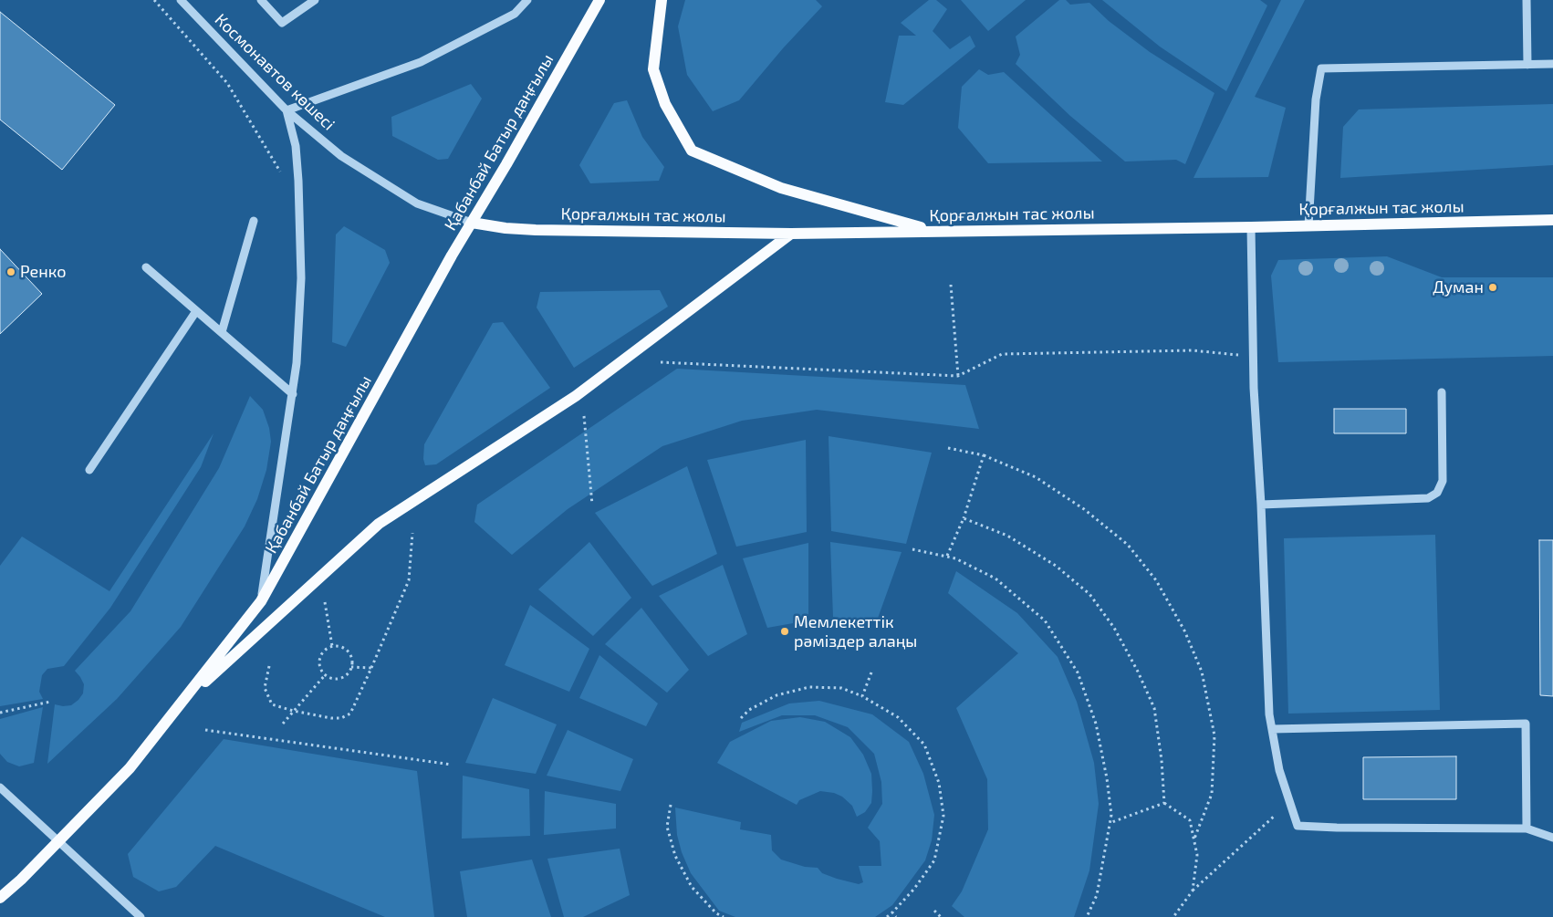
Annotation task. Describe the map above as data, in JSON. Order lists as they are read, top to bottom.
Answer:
{
  "streets": {
    "main road": ["Қабанбай Батыр даңғылы", "Қорғалжын тас жолы"],
    "street": ["Космонавтов көшесі"]
  },
  "crossings": [
    ["Космонавтов көшесі", "Қабанбай Батыр даңғылы"],
    ["Космонавтов көшесі", "Қорғалжын тас жолы"],
    ["Қабанбай Батыр даңғылы", "Қорғалжын тас жолы"]
  ],
  "places": ["Ренко", "Думан", "Мемлекеттік рәміздер алаңы"]
}
